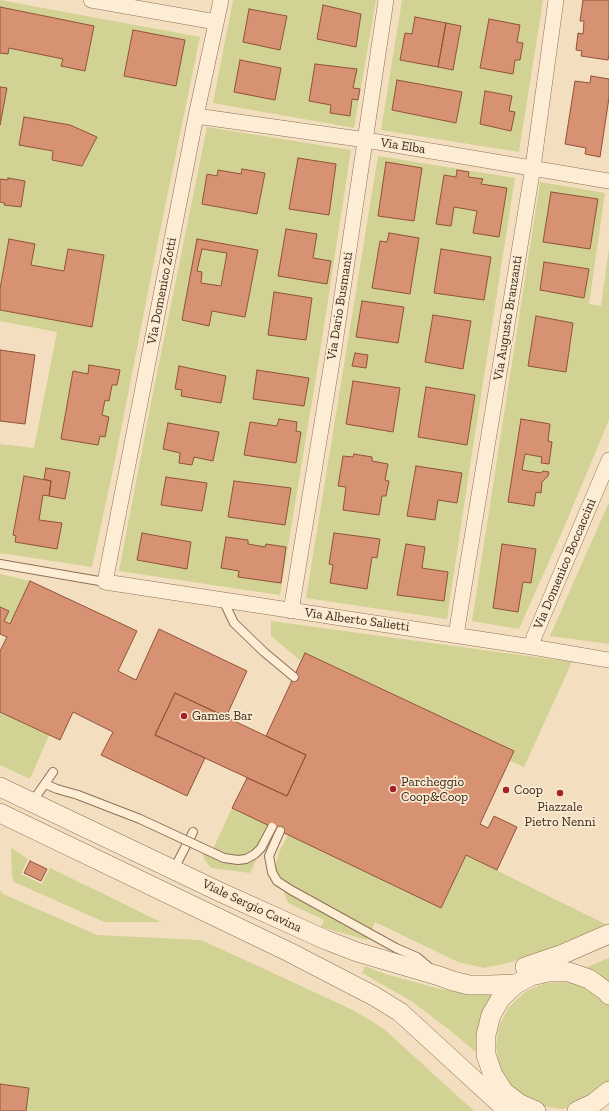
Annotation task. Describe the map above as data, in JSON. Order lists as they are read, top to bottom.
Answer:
{
  "streets": {
    "street": [
      "Via Elba",
      "Via Domenico Zotti",
      "Via Dario Busmanti",
      "Via Augusto Branzanti",
      "Via Domenico Boccaccini",
      "Via Alberto Salietti",
      "Viale Sergio Cavina"
    ]
  },
  "crossings": [
    ["Via Elba", "Via Domenico Zotti"],
    ["Via Elba", "Via Dario Busmanti"],
    ["Via Elba", "Via Augusto Branzanti"],
    ["Via Domenico Zotti", "Via Alberto Salietti"],
    ["Via Dario Busmanti", "Via Alberto Salietti"],
    ["Via Augusto Branzanti", "Via Alberto Salietti"],
    ["Via Domenico Boccaccini", "Via Alberto Salietti"]
  ],
  "places": [
    "Games Bar",
    "Parcheggio Coop&Coop",
    "Coop",
    "Piazzale Pietro Nenni"
  ]
}
